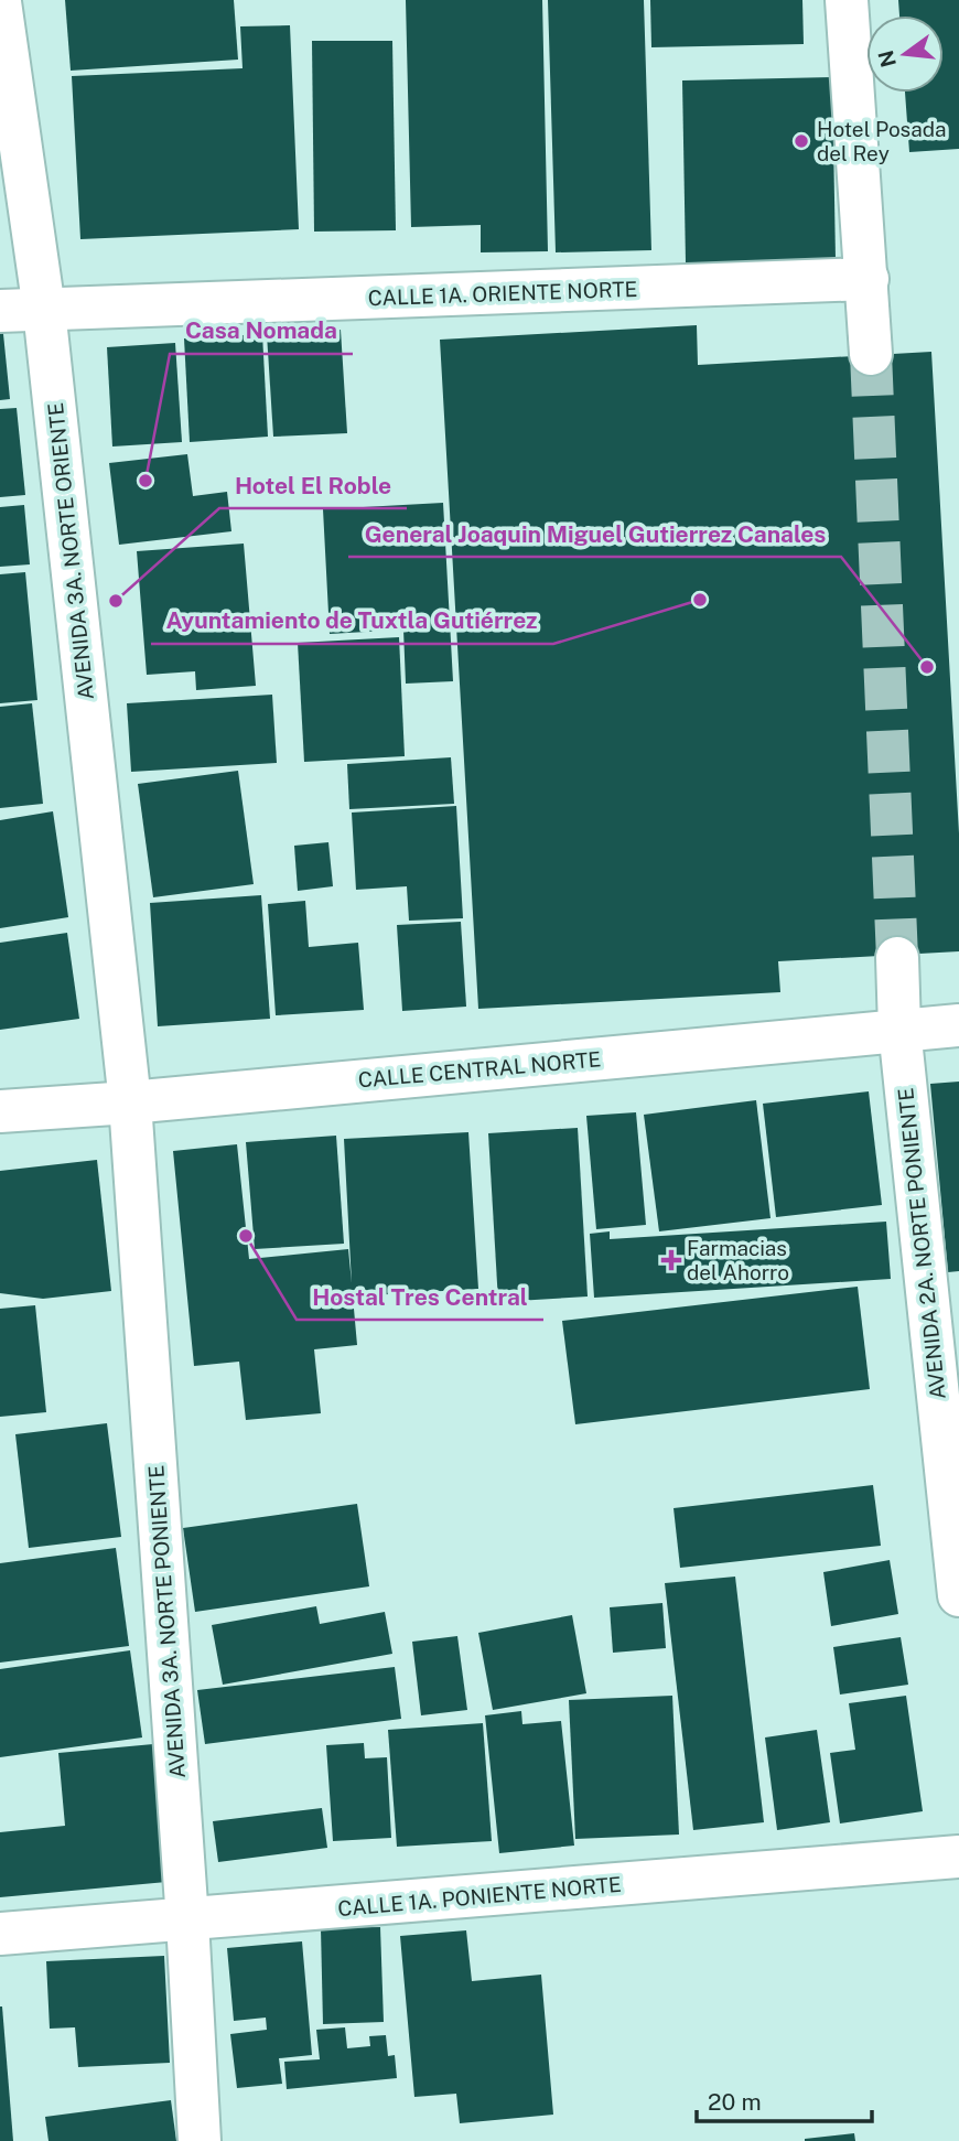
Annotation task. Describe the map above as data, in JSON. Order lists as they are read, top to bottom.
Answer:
{
  "streets": {
    "street": [
      "CALLE 1A. ORIENTE NORTE",
      "AVENIDA 3A. NORTE ORIENTE",
      "CALLE CENTRAL NORTE",
      "AVENIDA 2A. NORTE PONIENTE",
      "AVENIDA 3A. NORTE PONIENTE",
      "CALLE 1A. PONIENTE NORTE"
    ]
  },
  "crossings": [
    ["CALLE 1A. ORIENTE NORTE", "AVENIDA 3A. NORTE ORIENTE"],
    ["AVENIDA 3A. NORTE ORIENTE", "CALLE CENTRAL NORTE"],
    ["AVENIDA 3A. NORTE ORIENTE", "AVENIDA 3A. NORTE PONIENTE"],
    ["CALLE CENTRAL NORTE", "AVENIDA 2A. NORTE PONIENTE"],
    ["CALLE CENTRAL NORTE", "AVENIDA 3A. NORTE PONIENTE"],
    ["AVENIDA 3A. NORTE PONIENTE", "CALLE 1A. PONIENTE NORTE"]
  ],
  "places": {
    "other": [
      "Hotel Posada del Rey",
      "Casa Nomada",
      "Ayuntamiento de Tuxtla Gutiérrez",
      "Hotel El Roble",
      "General Joaquin Miguel Gutierrez Canales",
      "Hostal Tres Central"
    ],
    "health": ["Farmacias del Ahorro"]
  },
  "scale_bar": "20 m",
  "north": "left"
}
